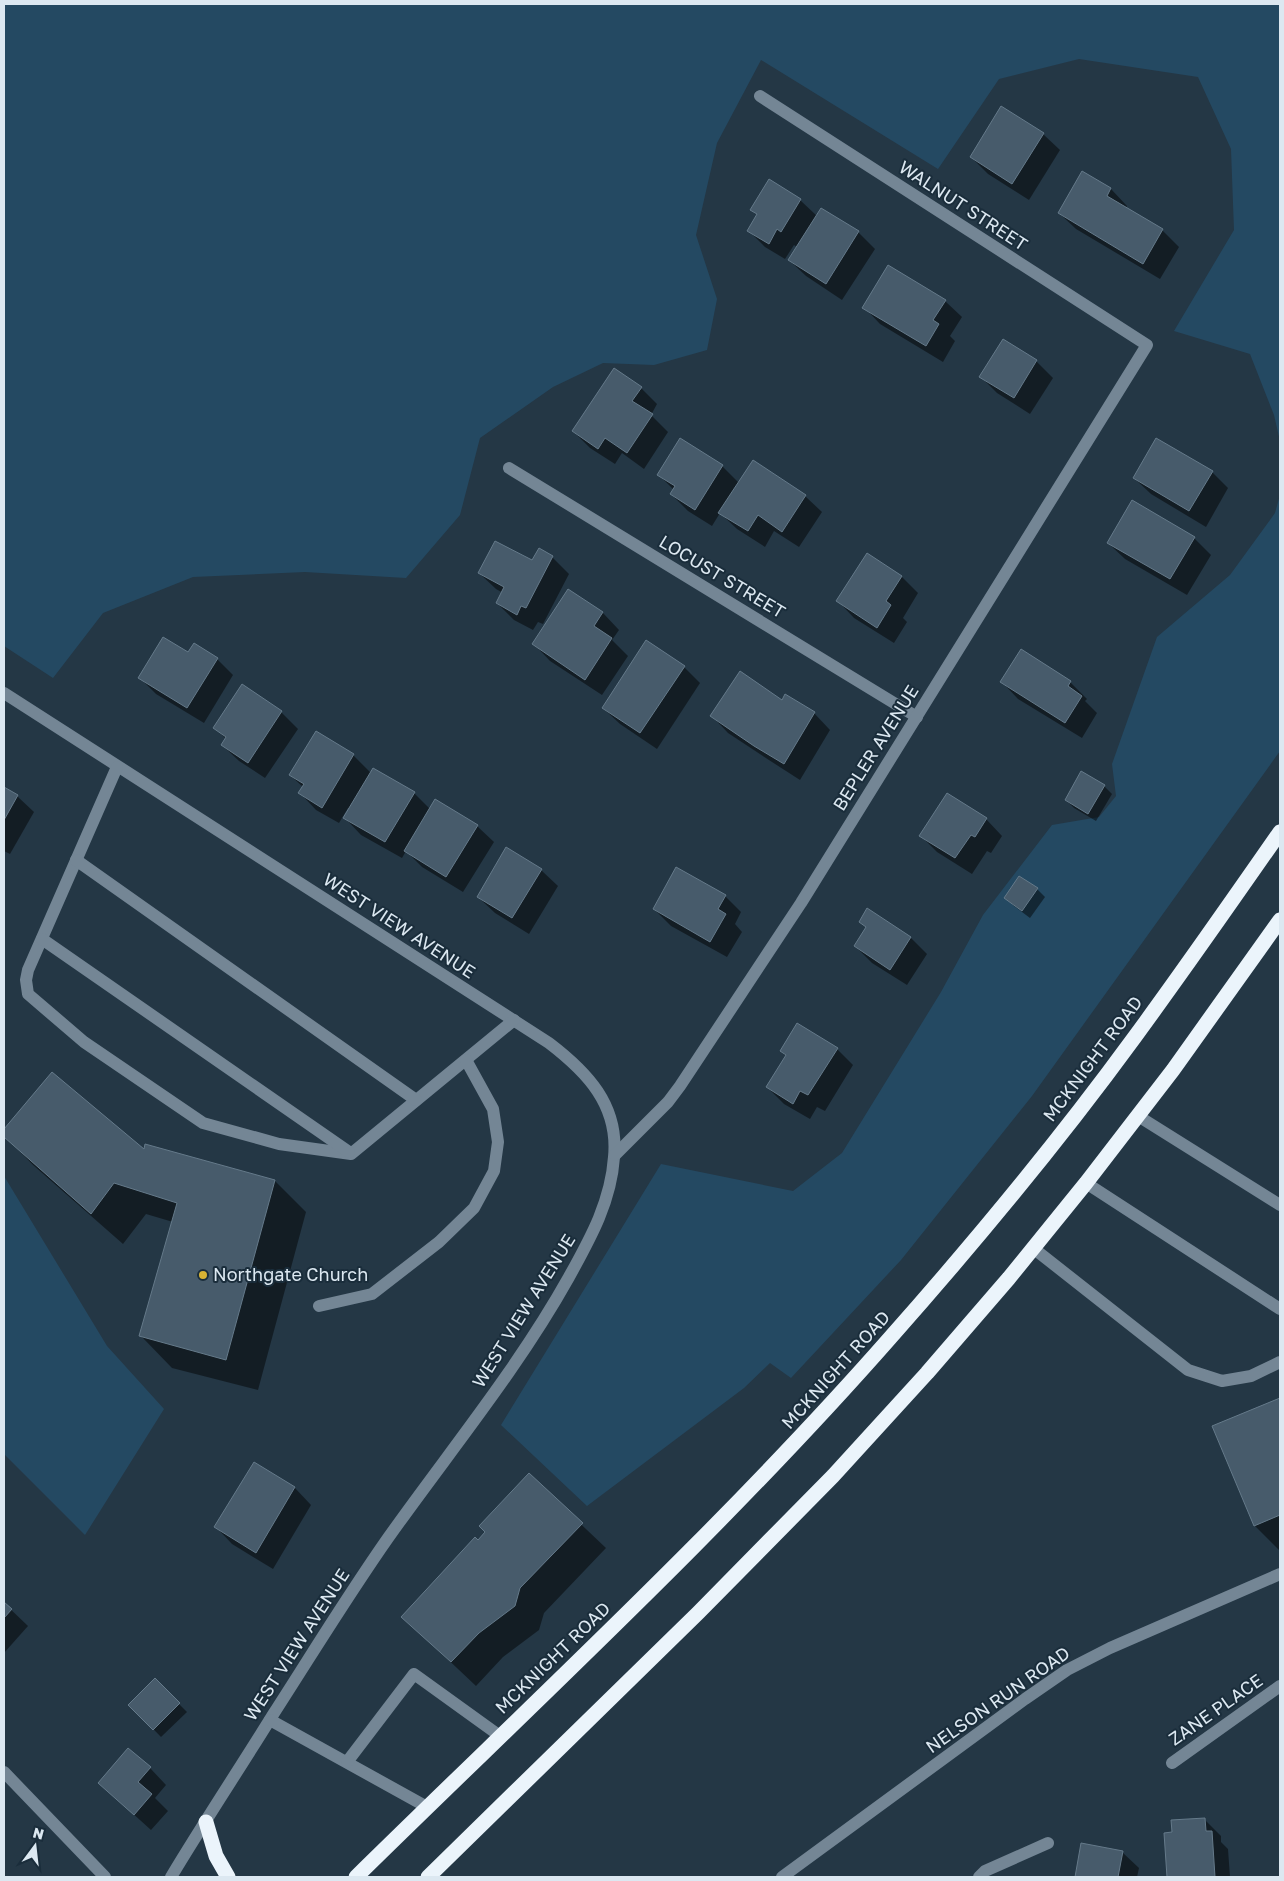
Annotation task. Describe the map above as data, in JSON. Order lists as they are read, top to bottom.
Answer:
{
  "streets": {
    "highway": ["MCKNIGHT ROAD"],
    "street": [
      "WALNUT STREET",
      "LOCUST STREET",
      "BEPLER AVENUE",
      "WEST VIEW AVENUE",
      "NELSON RUN ROAD",
      "ZANE PLACE"
    ]
  },
  "crossings": [
    ["WALNUT STREET", "BEPLER AVENUE"],
    ["LOCUST STREET", "BEPLER AVENUE"],
    ["BEPLER AVENUE", "WEST VIEW AVENUE"]
  ],
  "places": ["Northgate Church"],
  "north": "top"
}
